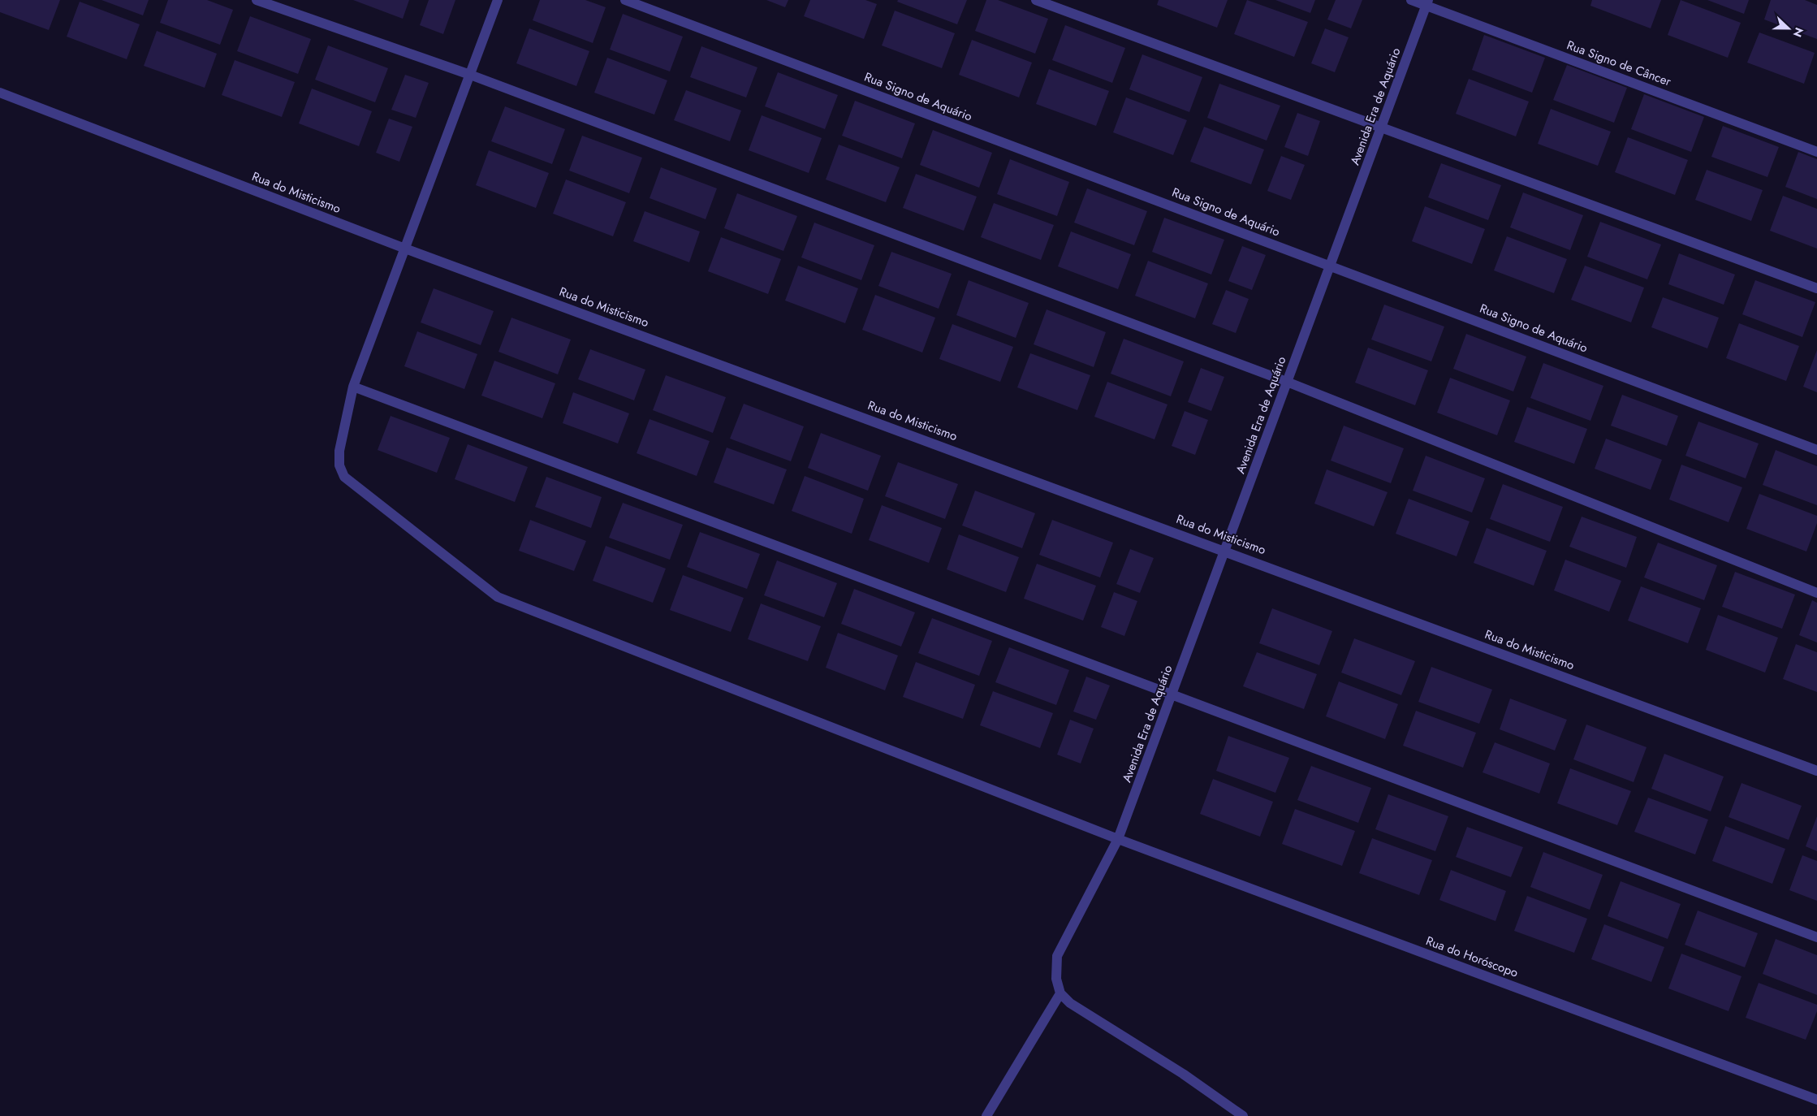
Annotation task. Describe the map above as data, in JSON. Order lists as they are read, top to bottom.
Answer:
{
  "streets": {
    "street": [
      "Rua Signo de Câncer",
      "Rua Signo de Aquário",
      "Avenida Era de Aquário",
      "Rua do Misticismo",
      "Rua do Horóscopo"
    ]
  },
  "crossings": [
    ["Rua Signo de Câncer", "Avenida Era de Aquário"],
    ["Rua Signo de Aquário", "Avenida Era de Aquário"],
    ["Avenida Era de Aquário", "Rua do Misticismo"],
    ["Avenida Era de Aquário", "Rua do Horóscopo"],
    ["Rua do Misticismo", "Rua do Horóscopo"]
  ],
  "north": "right"
}
